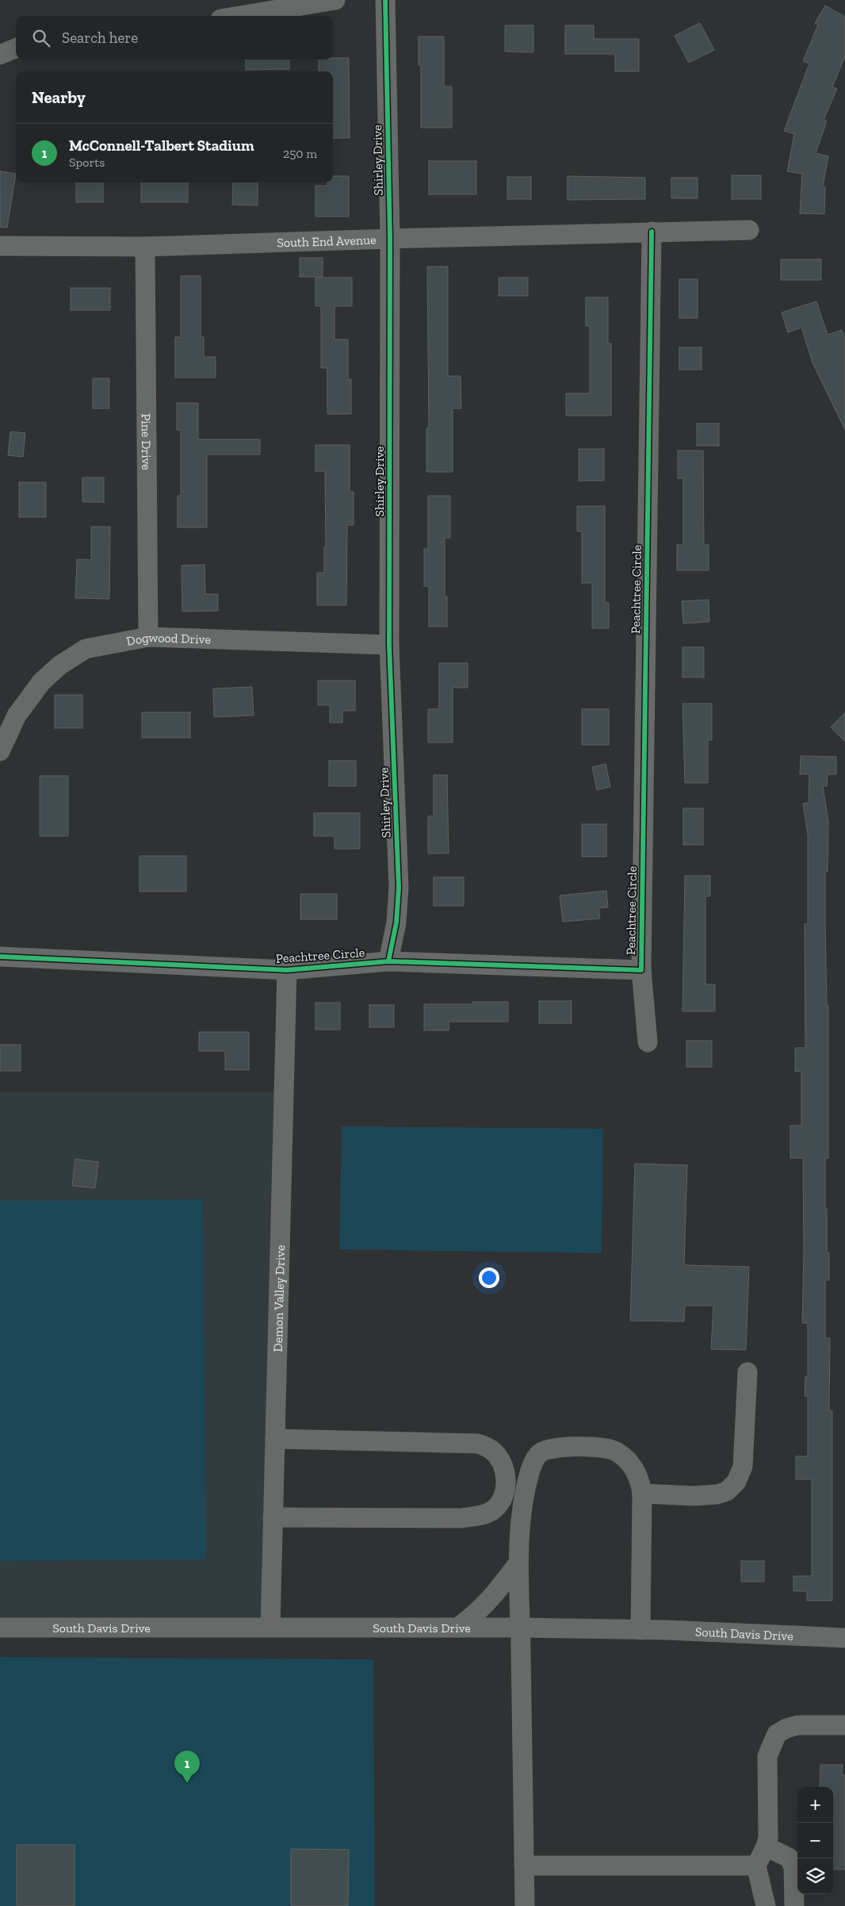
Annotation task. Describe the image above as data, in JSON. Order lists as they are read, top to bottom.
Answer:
{
  "streets": {
    "street": [
      "Shirley Drive",
      "South End Avenue",
      "Pine Drive",
      "Peachtree Circle",
      "Dogwood Drive",
      "Demon Valley Drive",
      "South Davis Drive"
    ]
  },
  "crossings": [
    ["Shirley Drive", "South End Avenue"],
    ["Shirley Drive", "Peachtree Circle"],
    ["Shirley Drive", "Dogwood Drive"],
    ["South End Avenue", "Pine Drive"],
    ["South End Avenue", "Peachtree Circle"],
    ["Pine Drive", "Dogwood Drive"],
    ["Peachtree Circle", "Demon Valley Drive"],
    ["Demon Valley Drive", "South Davis Drive"]
  ],
  "page": {
    "search": "Search here",
    "heading": "Nearby",
    "list": [
      {
        "mark": "1",
        "name": "McConnell-Talbert Stadium",
        "note": "Sports",
        "value": "250 m"
      }
    ],
    "pins": "1",
    "map_buttons": ["+", "−"]
  }
}
